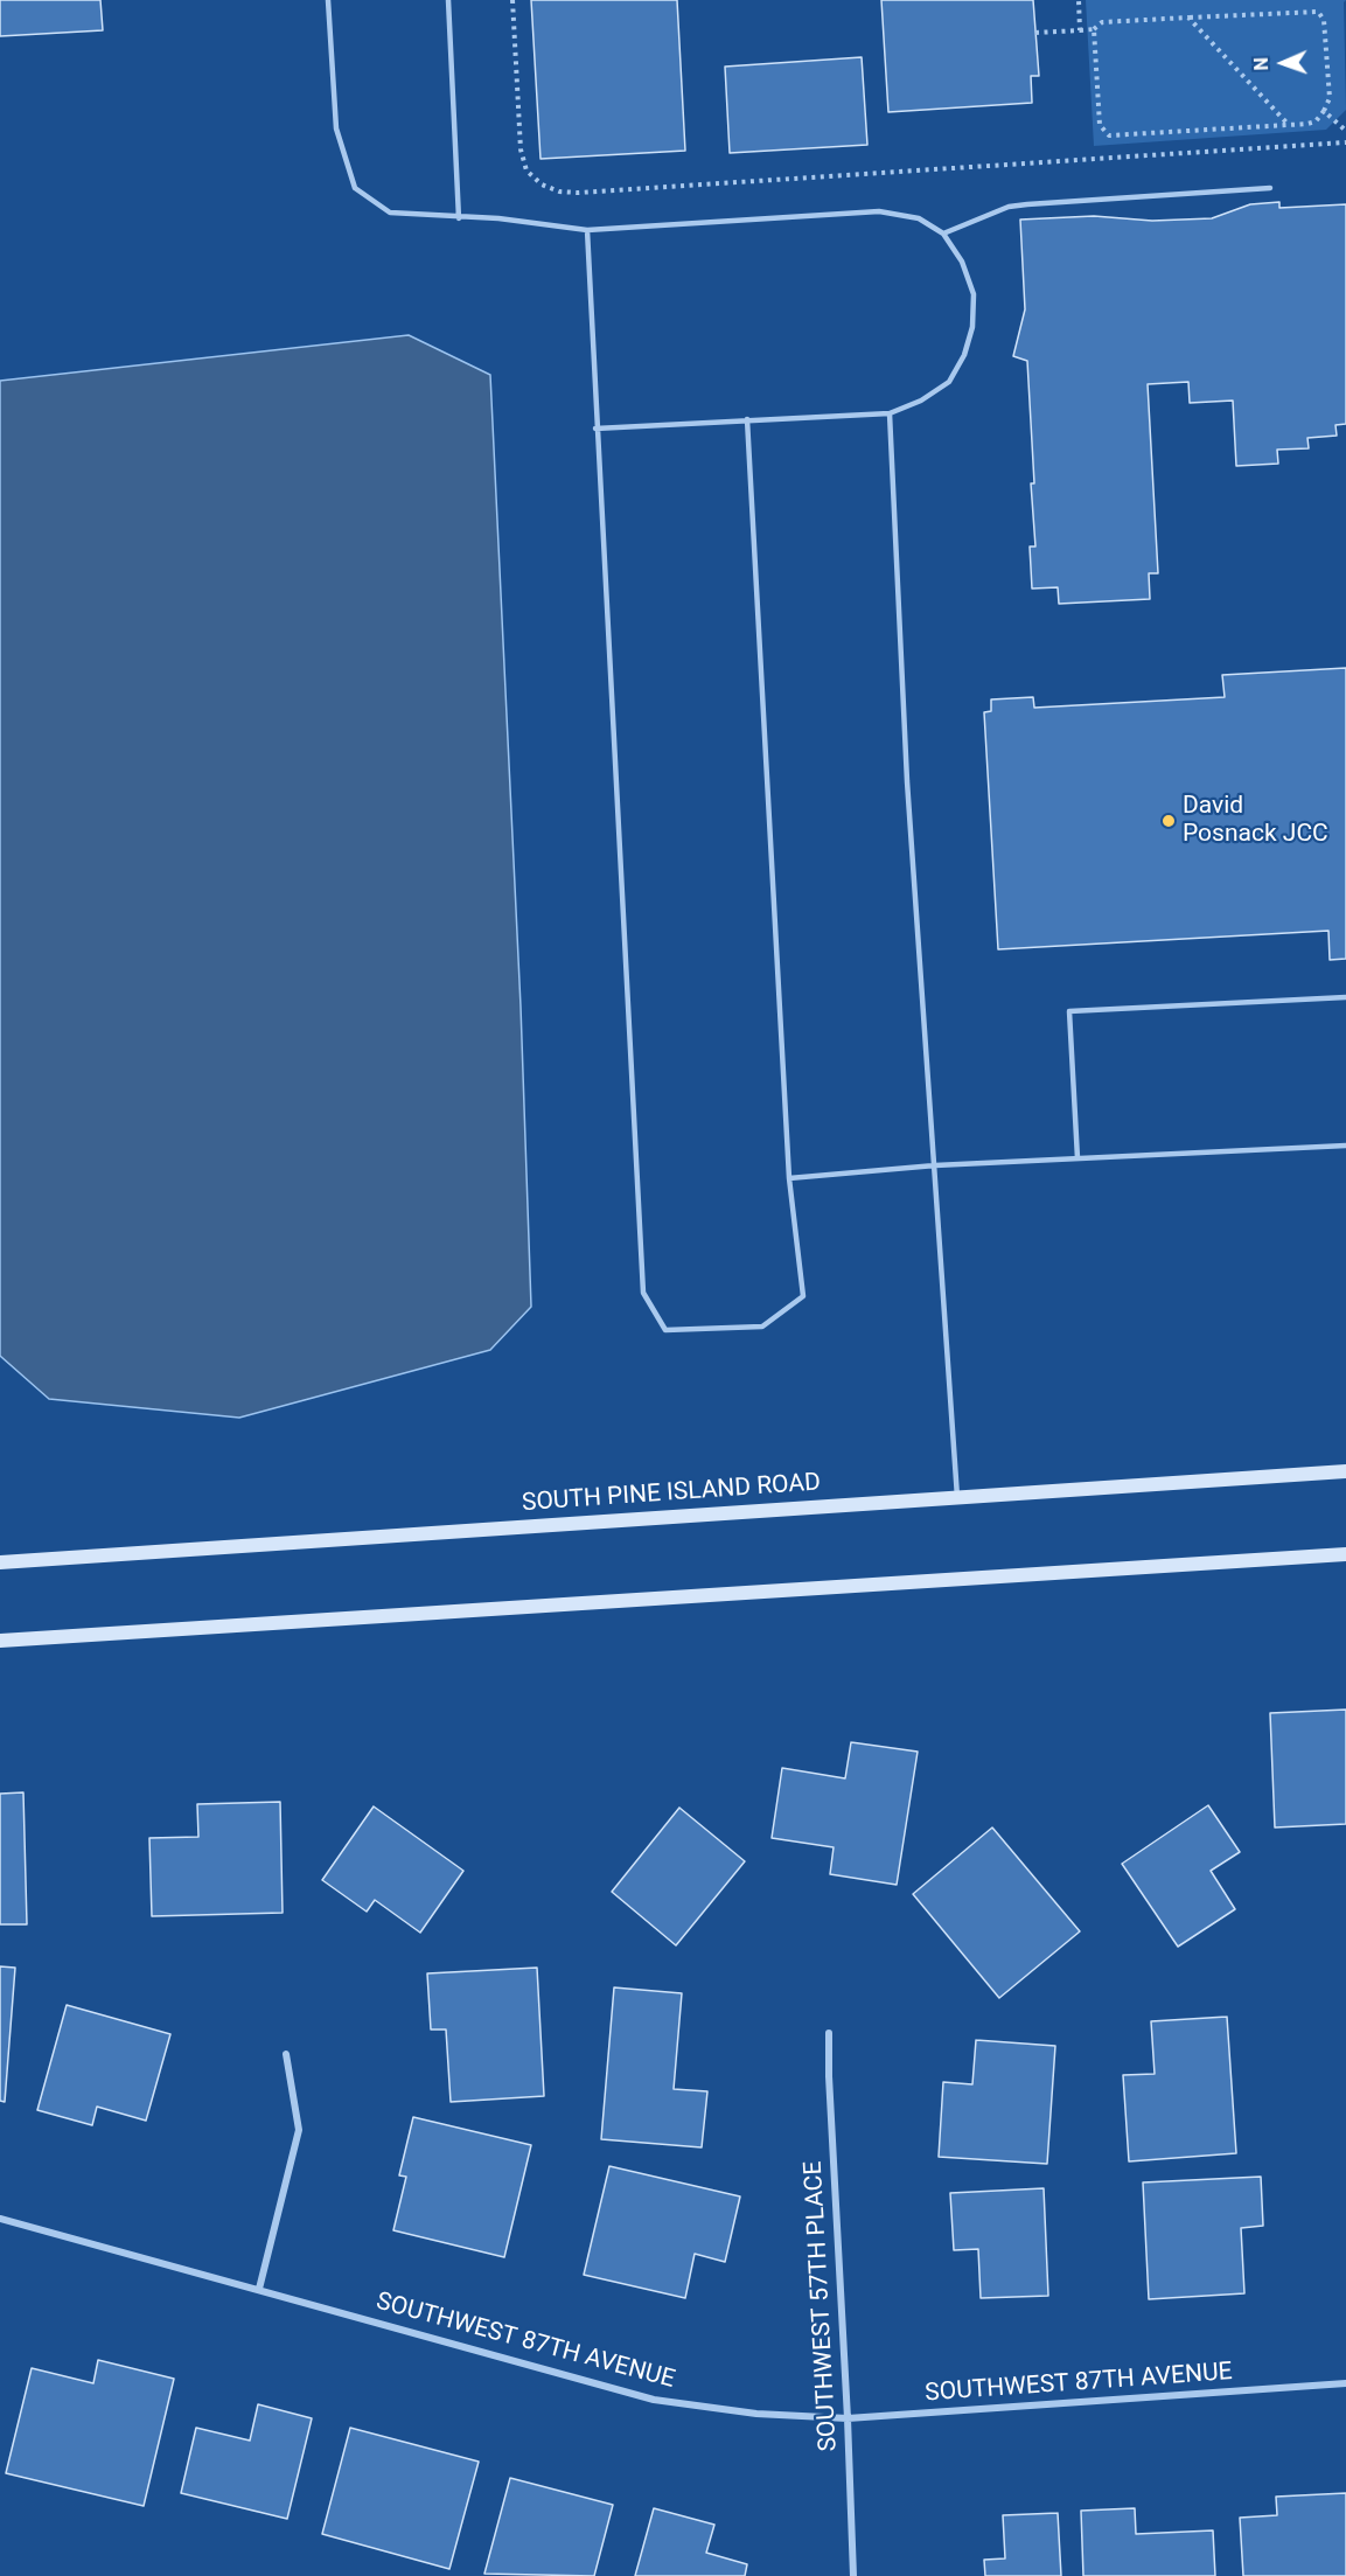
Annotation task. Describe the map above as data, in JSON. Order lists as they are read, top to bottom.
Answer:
{
  "streets": {
    "main road": ["SOUTH PINE ISLAND ROAD"],
    "street": ["SOUTHWEST 57TH PLACE", "SOUTHWEST 87TH AVENUE"]
  },
  "crossings": [
    ["SOUTHWEST 57TH PLACE", "SOUTHWEST 87TH AVENUE"]
  ],
  "places": ["David Posnack JCC"],
  "north": "left"
}
